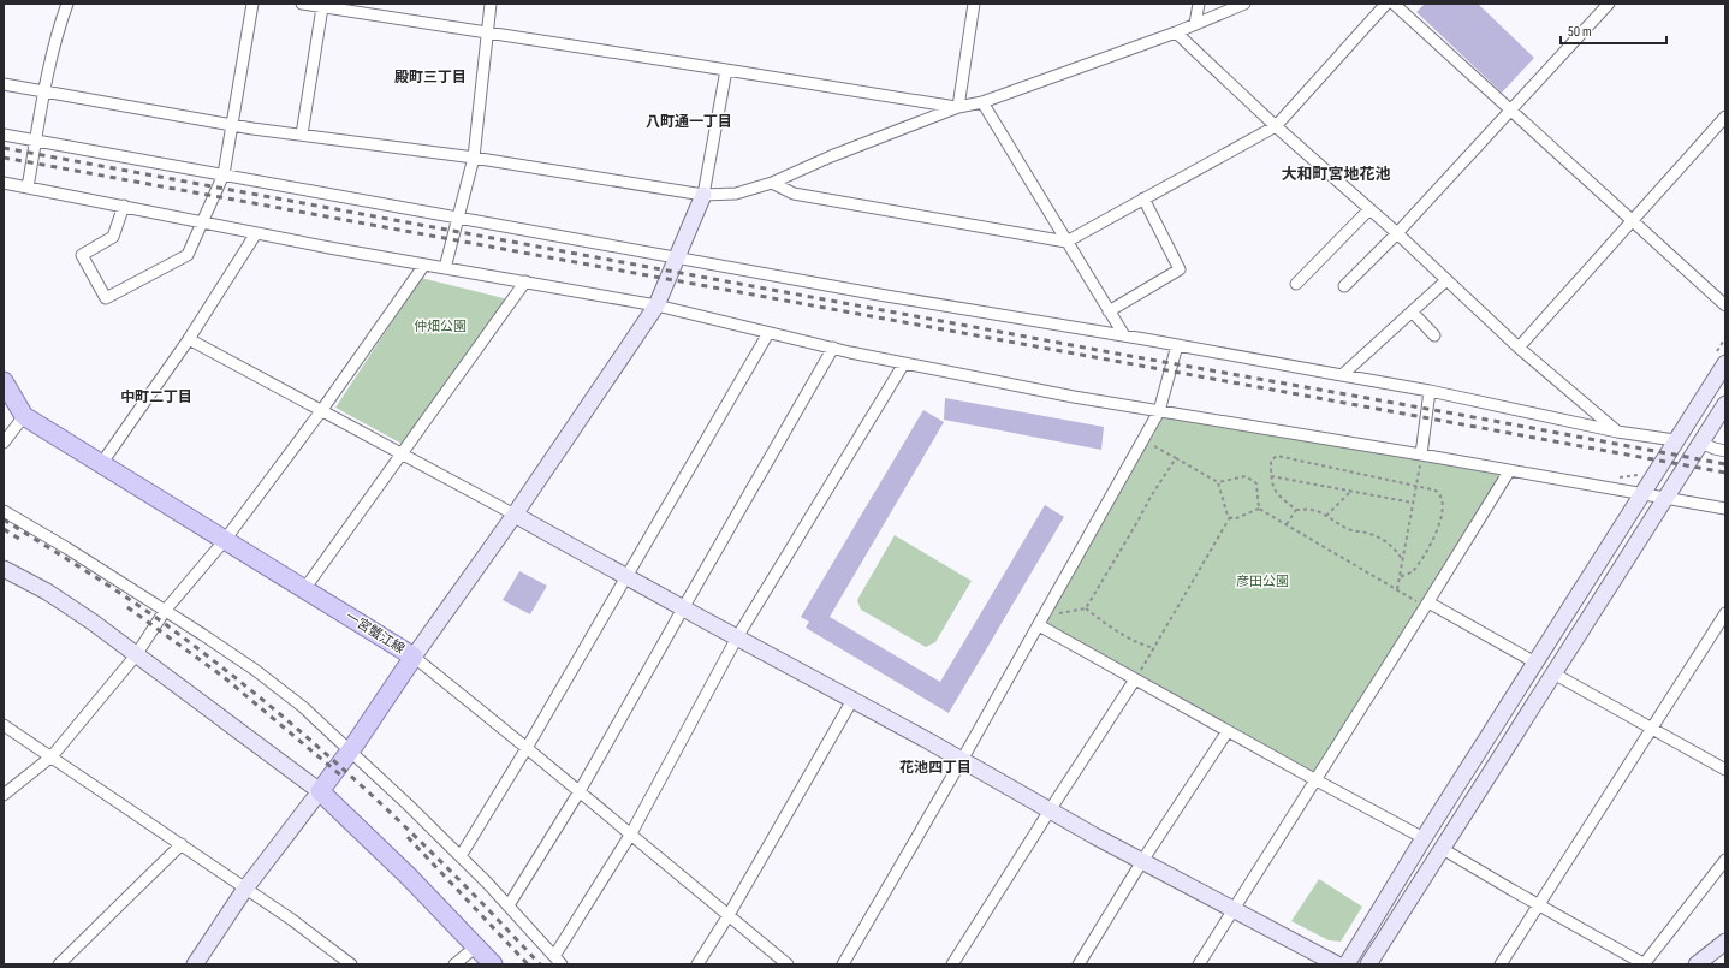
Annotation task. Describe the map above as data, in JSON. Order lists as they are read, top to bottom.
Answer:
{
  "streets": {
    "main road": ["一宮蟹江線"]
  },
  "districts": [
    "殿町三丁目",
    "八町通一丁目",
    "大和町宮地花池",
    "中町二丁目",
    "花池四丁目"
  ],
  "parks": ["仲畑公園", "彦田公園"],
  "scale_bar": "50 m"
}
